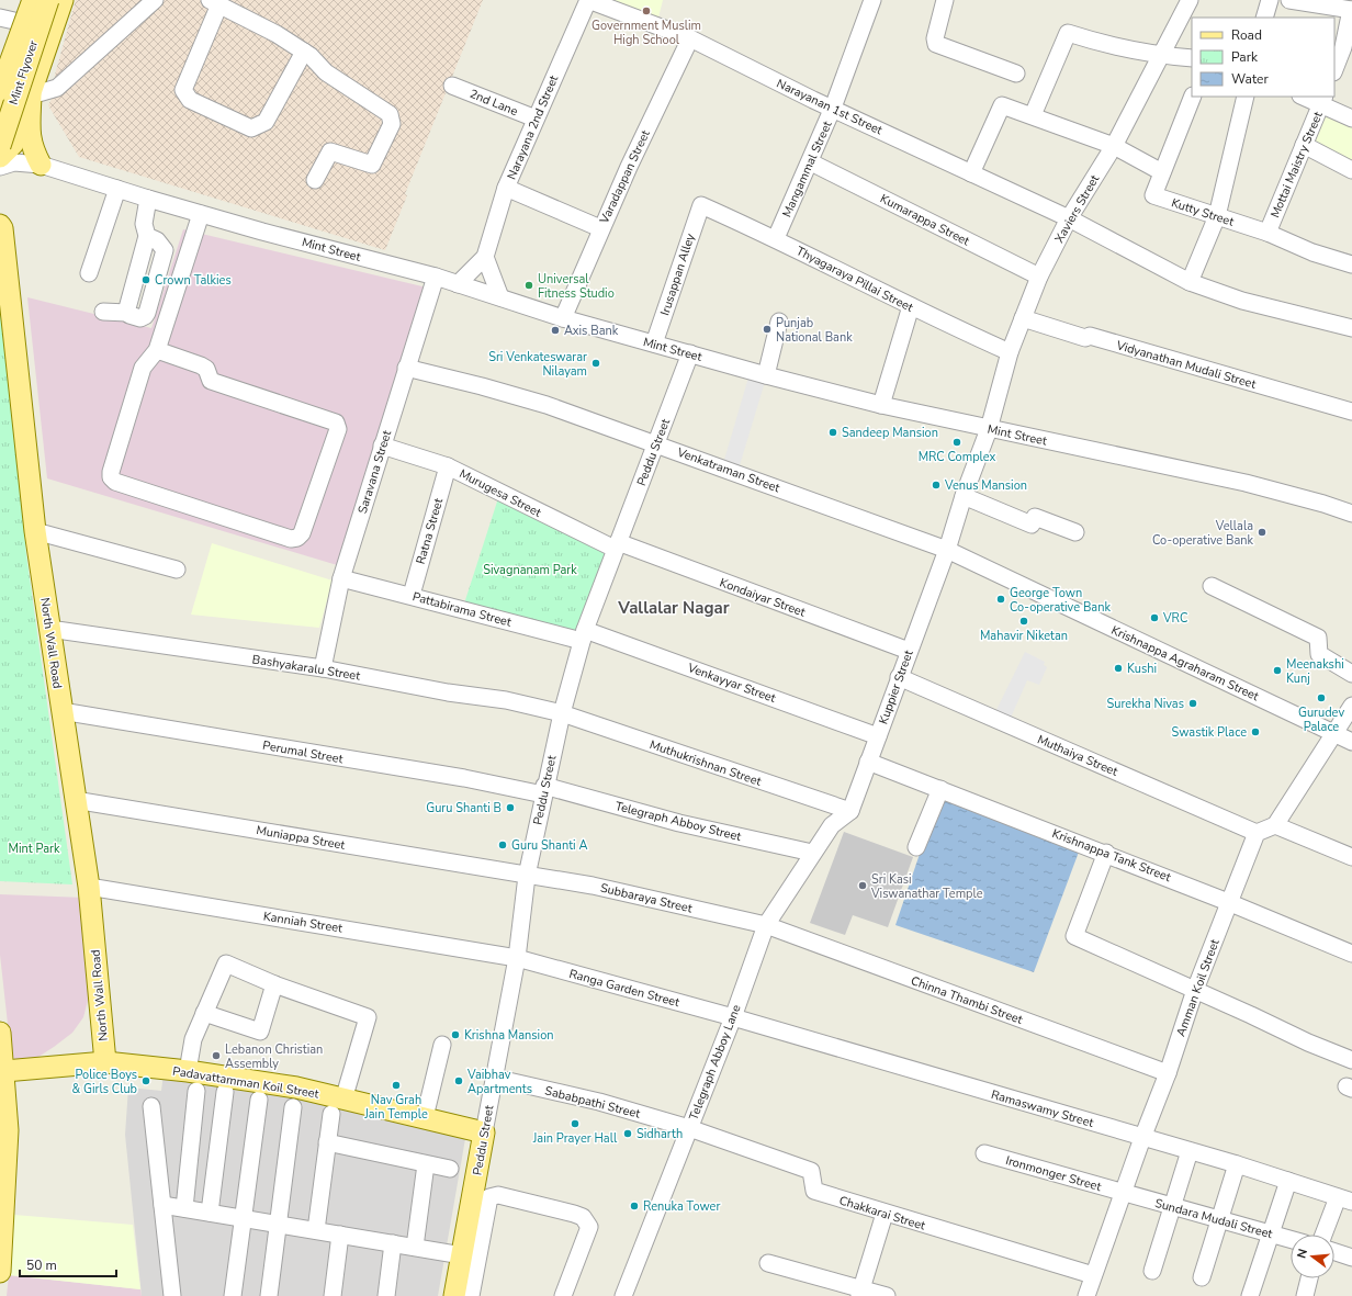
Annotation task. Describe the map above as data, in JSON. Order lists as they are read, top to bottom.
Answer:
{
  "streets": {
    "main road": [
      "Mint Flyover",
      "Peddu Street",
      "North Wall Road",
      "Padavattamman Koil Street"
    ],
    "street": [
      "2nd Lane",
      "Narayanan 1st Street",
      "Narayana 2nd Street",
      "Mottai Maistry Street",
      "Mangammal Street",
      "Varadappan Street",
      "Xaviers Street",
      "Kutty Street",
      "Kumarappa Street",
      "Mint Street",
      "Irusappan Alley",
      "Thyagaraya Pillai Street",
      "Vidyanathan Mudali Street",
      "Venkatraman Street",
      "Saravana Street",
      "Murugesa Street",
      "Ratna Street",
      "Kondaiyar Street",
      "Pattabirama Street",
      "Krishnappa Agraharam Street",
      "Bashyakaralu Street",
      "Venkayyar Street",
      "Kuppier Street",
      "Perumal Street",
      "Muthaiya Street",
      "Muthukrishnan Street",
      "Telegraph Abboy Street",
      "Muniappa Street",
      "Krishnappa Tank Street",
      "Subbaraya Street",
      "Kanniah Street",
      "Ranga Garden Street",
      "Amman Koil Street",
      "Chinna Thambi Street",
      "Telegraph Abboy Lane",
      "Sababpathi Street",
      "Ramaswamy Street",
      "Ironmonger Street",
      "Chakkarai Street",
      "Sundara Mudali Street"
    ]
  },
  "crossings": [
    ["2nd Lane", "Narayana 2nd Street"],
    ["Narayanan 1st Street", "Narayana 2nd Street"],
    ["Narayanan 1st Street", "Mangammal Street"],
    ["Narayanan 1st Street", "Varadappan Street"],
    ["Narayanan 1st Street", "Xaviers Street"],
    ["Narayana 2nd Street", "Mint Street"],
    ["Mottai Maistry Street", "Kutty Street"],
    ["Mangammal Street", "Kumarappa Street"],
    ["Mangammal Street", "Thyagaraya Pillai Street"],
    ["Varadappan Street", "Mint Street"],
    ["Xaviers Street", "Kumarappa Street"],
    ["Xaviers Street", "Mint Street"],
    ["Xaviers Street", "Thyagaraya Pillai Street"],
    ["Xaviers Street", "Vidyanathan Mudali Street"],
    ["Xaviers Street", "Kuppier Street"],
    ["Mint Street", "Irusappan Alley"],
    ["Mint Street", "Peddu Street"],
    ["Mint Street", "Saravana Street"],
    ["Mint Street", "Kuppier Street"],
    ["Irusappan Alley", "Thyagaraya Pillai Street"],
    ["Peddu Street", "Venkatraman Street"],
    ["Peddu Street", "Murugesa Street"],
    ["Peddu Street", "Kondaiyar Street"],
    ["Peddu Street", "Pattabirama Street"],
    ["Peddu Street", "Bashyakaralu Street"],
    ["Peddu Street", "Venkayyar Street"],
    ["Peddu Street", "Perumal Street"],
    ["Peddu Street", "Muthukrishnan Street"],
    ["Peddu Street", "Telegraph Abboy Street"],
    ["Peddu Street", "Muniappa Street"],
    ["Peddu Street", "Subbaraya Street"],
    ["Peddu Street", "Kanniah Street"],
    ["Peddu Street", "Ranga Garden Street"],
    ["Peddu Street", "Padavattamman Koil Street"],
    ["Peddu Street", "Sababpathi Street"],
    ["Venkatraman Street", "Saravana Street"],
    ["Venkatraman Street", "Krishnappa Agraharam Street"],
    ["Venkatraman Street", "Kuppier Street"],
    ["Saravana Street", "Murugesa Street"],
    ["Saravana Street", "Pattabirama Street"],
    ["Saravana Street", "Bashyakaralu Street"],
    ["Murugesa Street", "Ratna Street"],
    ["Murugesa Street", "Kondaiyar Street"],
    ["Ratna Street", "Pattabirama Street"],
    ["Kondaiyar Street", "Kuppier Street"],
    ["Pattabirama Street", "Venkayyar Street"],
    ["North Wall Road", "Bashyakaralu Street"],
    ["North Wall Road", "Perumal Street"],
    ["North Wall Road", "Muniappa Street"],
    ["North Wall Road", "Kanniah Street"],
    ["North Wall Road", "Padavattamman Koil Street"],
    ["Krishnappa Agraharam Street", "Kuppier Street"],
    ["Bashyakaralu Street", "Muthukrishnan Street"],
    ["Venkayyar Street", "Kuppier Street"],
    ["Kuppier Street", "Muthaiya Street"],
    ["Kuppier Street", "Muthukrishnan Street"],
    ["Kuppier Street", "Krishnappa Tank Street"],
    ["Perumal Street", "Telegraph Abboy Street"],
    ["Muthaiya Street", "Amman Koil Street"],
    ["Muniappa Street", "Subbaraya Street"],
    ["Krishnappa Tank Street", "Amman Koil Street"],
    ["Subbaraya Street", "Chinna Thambi Street"],
    ["Subbaraya Street", "Telegraph Abboy Lane"],
    ["Kanniah Street", "Ranga Garden Street"],
    ["Ranga Garden Street", "Telegraph Abboy Lane"],
    ["Ranga Garden Street", "Ramaswamy Street"],
    ["Amman Koil Street", "Chinna Thambi Street"],
    ["Amman Koil Street", "Ramaswamy Street"],
    ["Amman Koil Street", "Ironmonger Street"],
    ["Amman Koil Street", "Chakkarai Street"],
    ["Amman Koil Street", "Sundara Mudali Street"],
    ["Chinna Thambi Street", "Telegraph Abboy Lane"],
    ["Telegraph Abboy Lane", "Sababpathi Street"],
    ["Telegraph Abboy Lane", "Ramaswamy Street"],
    ["Telegraph Abboy Lane", "Chakkarai Street"],
    ["Sababpathi Street", "Chakkarai Street"],
    ["Ironmonger Street", "Sundara Mudali Street"]
  ],
  "districts": ["Vallalar Nagar"],
  "parks": ["Sivagnanam Park", "Mint Park"],
  "places": [
    "Government Muslim High School",
    "Crown Talkies",
    "Universal Fitness Studio",
    "Punjab National Bank",
    "Axis Bank",
    "Sri Venkateswarar Nilayam",
    "Sandeep Mansion",
    "MRC Complex",
    "Venus Mansion",
    "Vellala Co-operative Bank",
    "George Town Co-operative Bank",
    "VRC",
    "Mahavir Niketan",
    "Kushi",
    "Meenakshi Kunj",
    "Gurudev Palace",
    "Surekha Nivas",
    "Swastik Place",
    "Guru Shanti B",
    "Guru Shanti A",
    "Sri Kasi Viswanathar Temple",
    "Krishna Mansion",
    "Lebanon Christian Assembly",
    "Police Boys & Girls Club",
    "Vaibhav Apartments",
    "Nav Grah Jain Temple",
    "Jain Prayer Hall",
    "Sidharth",
    "Renuka Tower"
  ],
  "legend": ["Road", "Park", "Water"],
  "scale_bar": "50 m",
  "north": "left"
}
